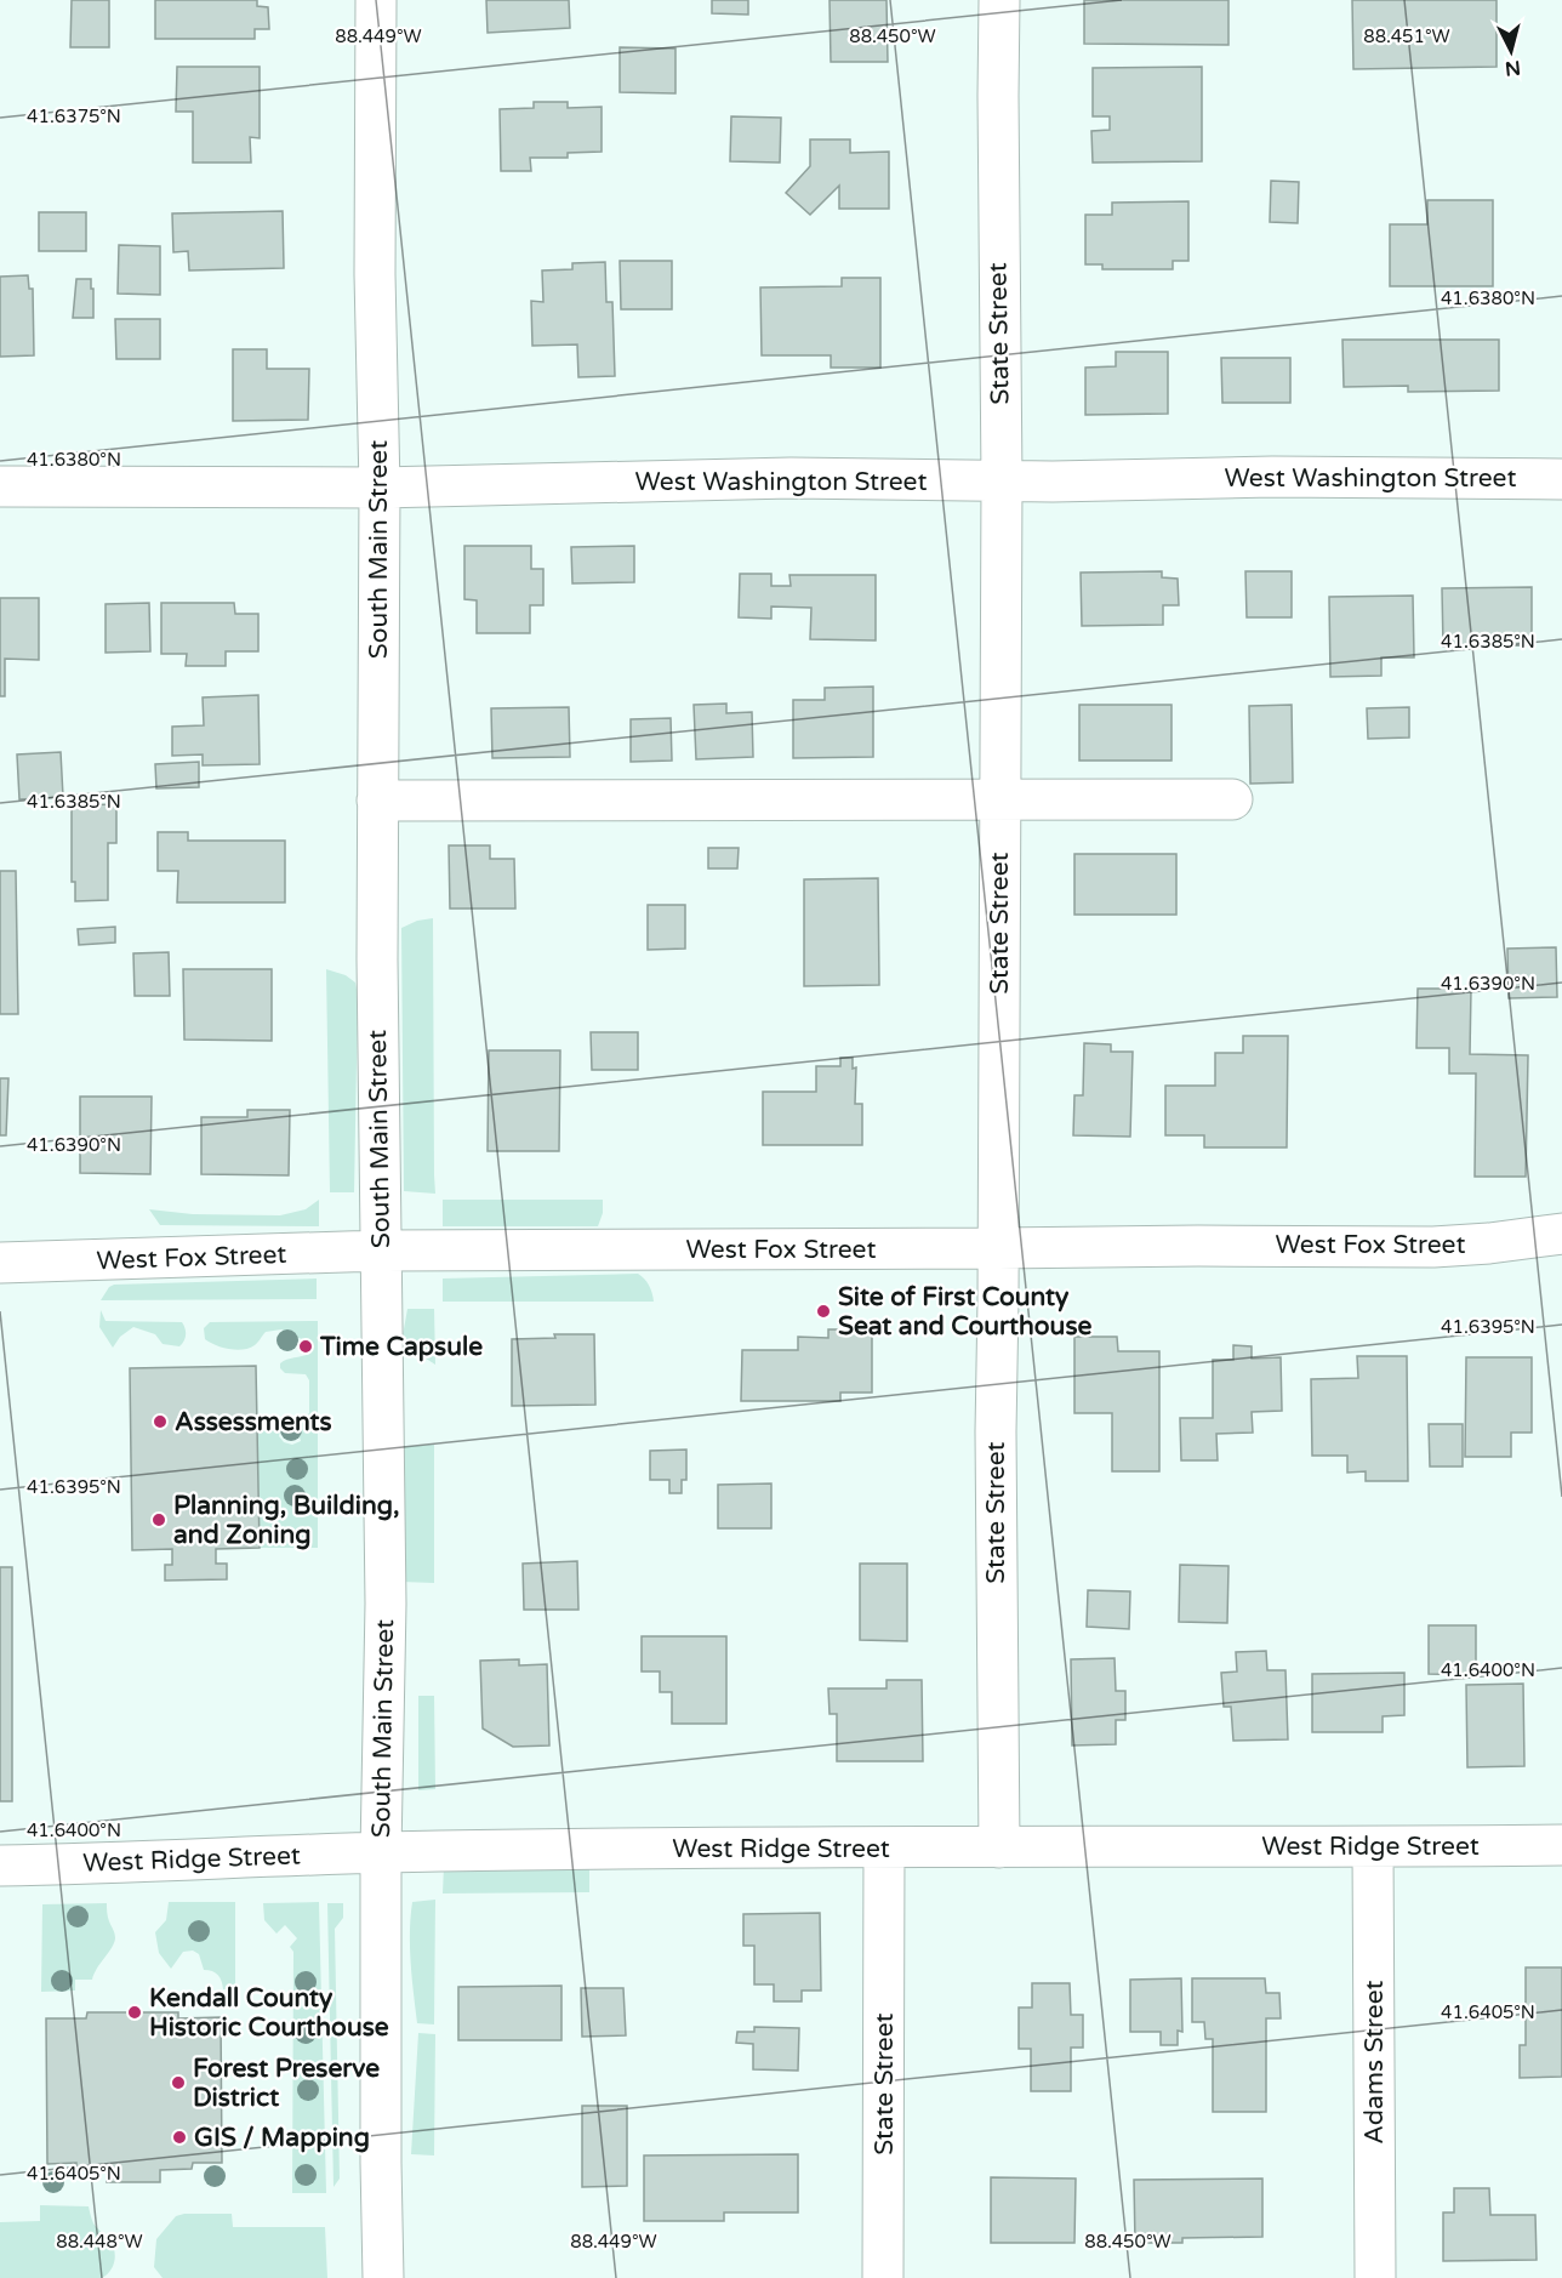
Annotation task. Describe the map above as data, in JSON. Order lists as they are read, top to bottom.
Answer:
{
  "streets": {
    "street": [
      "State Street",
      "West Washington Street",
      "South Main Street",
      "West Fox Street",
      "West Ridge Street",
      "Adams Street"
    ]
  },
  "crossings": [
    ["State Street", "West Washington Street"],
    ["State Street", "West Fox Street"],
    ["State Street", "West Ridge Street"],
    ["West Washington Street", "South Main Street"],
    ["South Main Street", "West Fox Street"],
    ["South Main Street", "West Ridge Street"],
    ["West Ridge Street", "Adams Street"]
  ],
  "places": [
    "Site of First County Seat and Courthouse",
    "Time Capsule",
    "Assessments",
    "Planning, Building, and Zoning",
    "Kendall County Historic Courthouse",
    "Forest Preserve District",
    "GIS / Mapping"
  ],
  "north": "bottom",
  "coordinates": [
    "88.449°W",
    "88.450°W",
    "88.451°W",
    "41.6375°N",
    "41.6380°N",
    "41.6385°N",
    "41.6390°N",
    "41.6395°N",
    "41.6400°N",
    "41.6405°N",
    "88.448°W"
  ]
}
